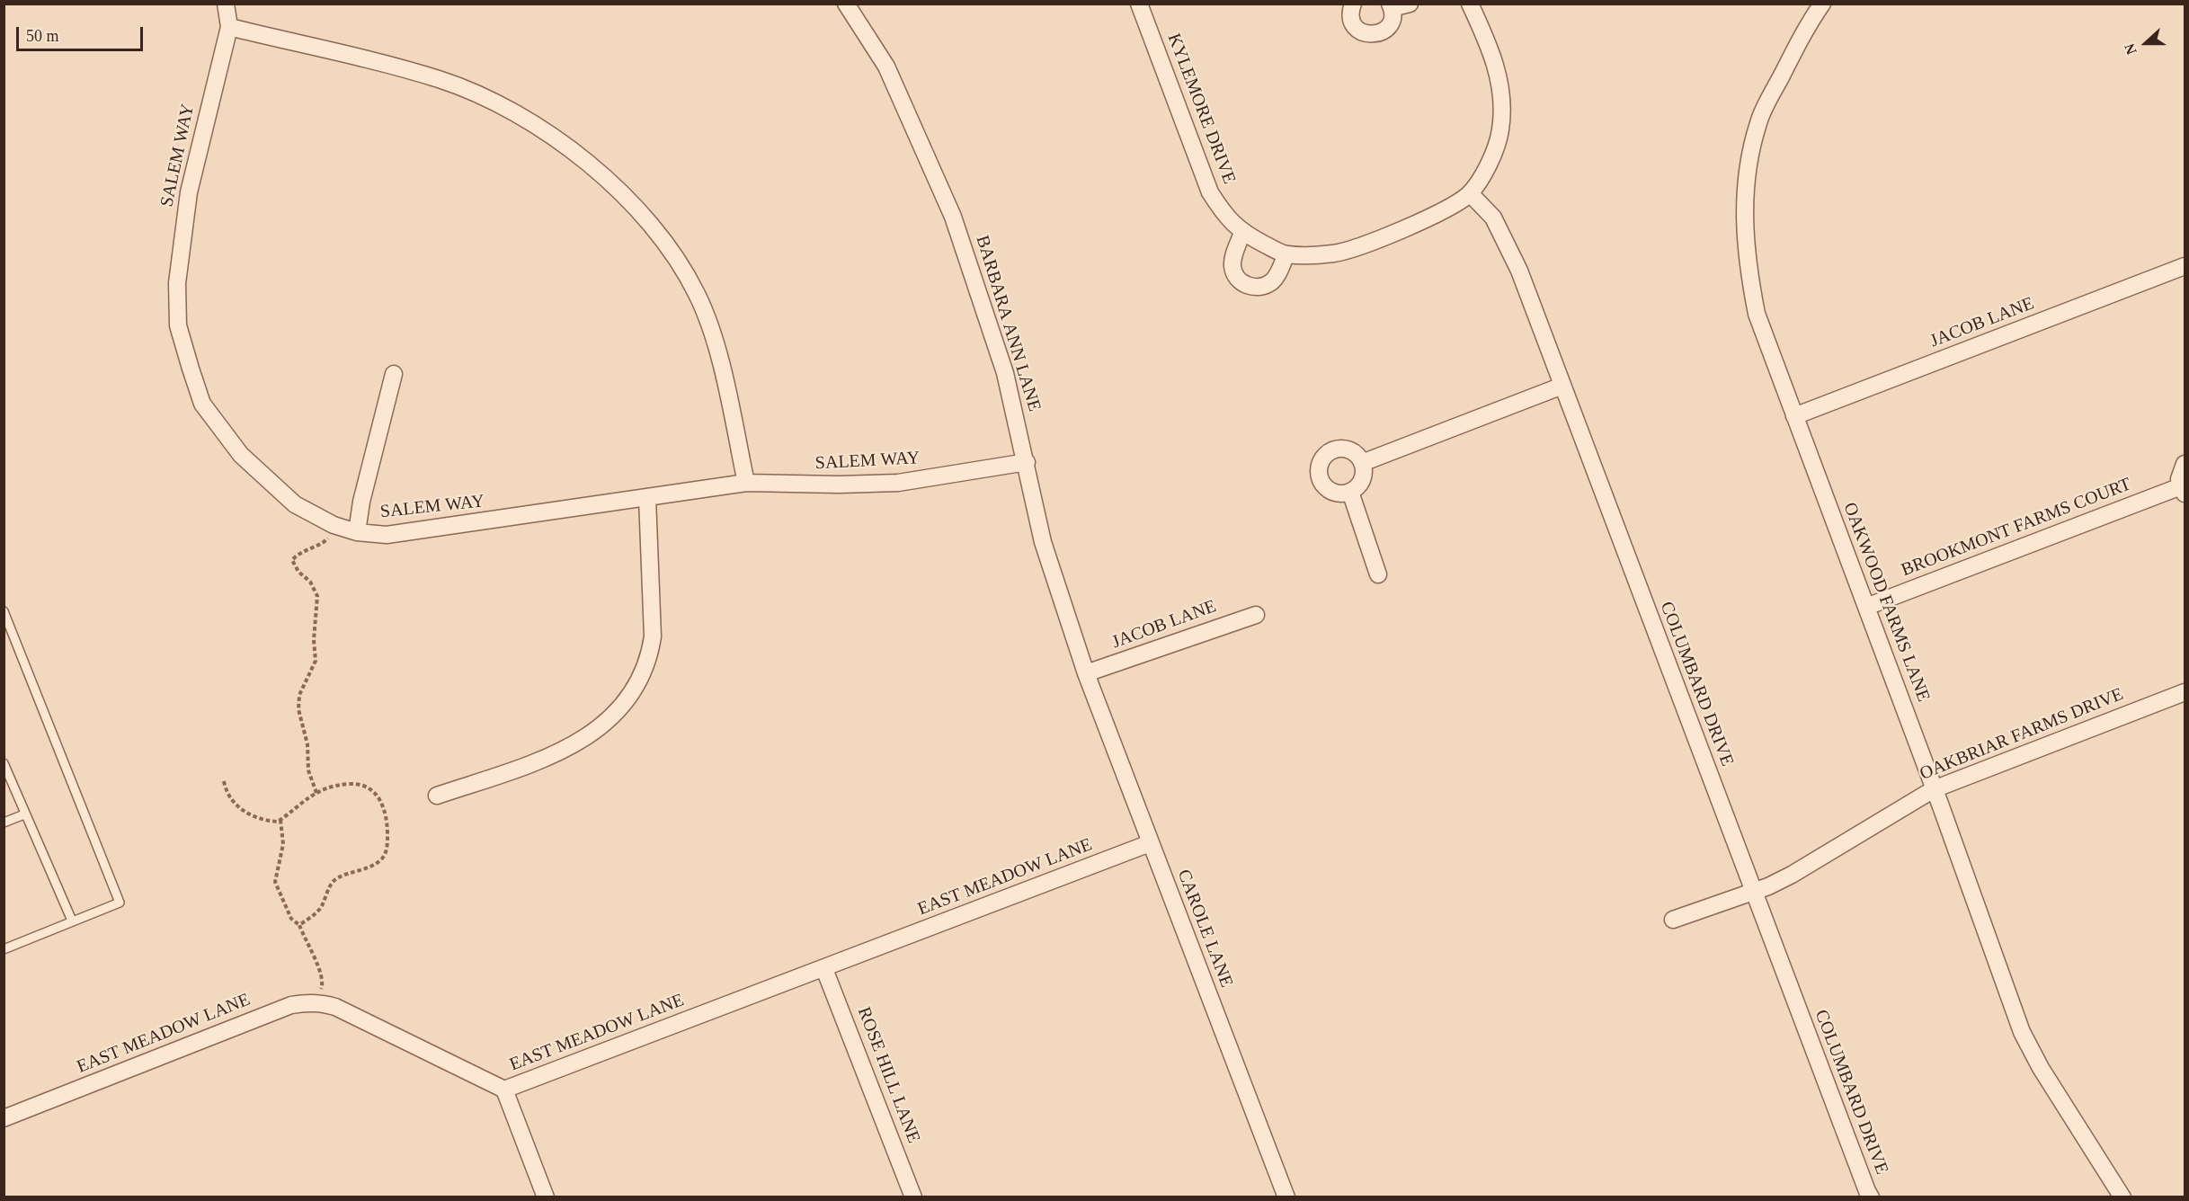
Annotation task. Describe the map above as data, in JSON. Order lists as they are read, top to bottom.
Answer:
{
  "streets": {
    "street": [
      "KYLEMORE DRIVE",
      "SALEM WAY",
      "JACOB LANE",
      "BARBARA ANN LANE",
      "BROOKMONT FARMS COURT",
      "OAKWOOD FARMS LANE",
      "COLUMBARD DRIVE",
      "OAKBRIAR FARMS DRIVE",
      "EAST MEADOW LANE",
      "CAROLE LANE",
      "ROSE HILL LANE"
    ]
  },
  "crossings": [
    ["KYLEMORE DRIVE", "COLUMBARD DRIVE"],
    ["SALEM WAY", "BARBARA ANN LANE"],
    ["JACOB LANE", "BARBARA ANN LANE"],
    ["JACOB LANE", "OAKWOOD FARMS LANE"],
    ["JACOB LANE", "CAROLE LANE"],
    ["BARBARA ANN LANE", "CAROLE LANE"],
    ["BROOKMONT FARMS COURT", "OAKWOOD FARMS LANE"],
    ["OAKWOOD FARMS LANE", "OAKBRIAR FARMS DRIVE"],
    ["COLUMBARD DRIVE", "OAKBRIAR FARMS DRIVE"],
    ["EAST MEADOW LANE", "CAROLE LANE"],
    ["EAST MEADOW LANE", "ROSE HILL LANE"]
  ],
  "scale_bar": "50 m",
  "north": "left"
}
